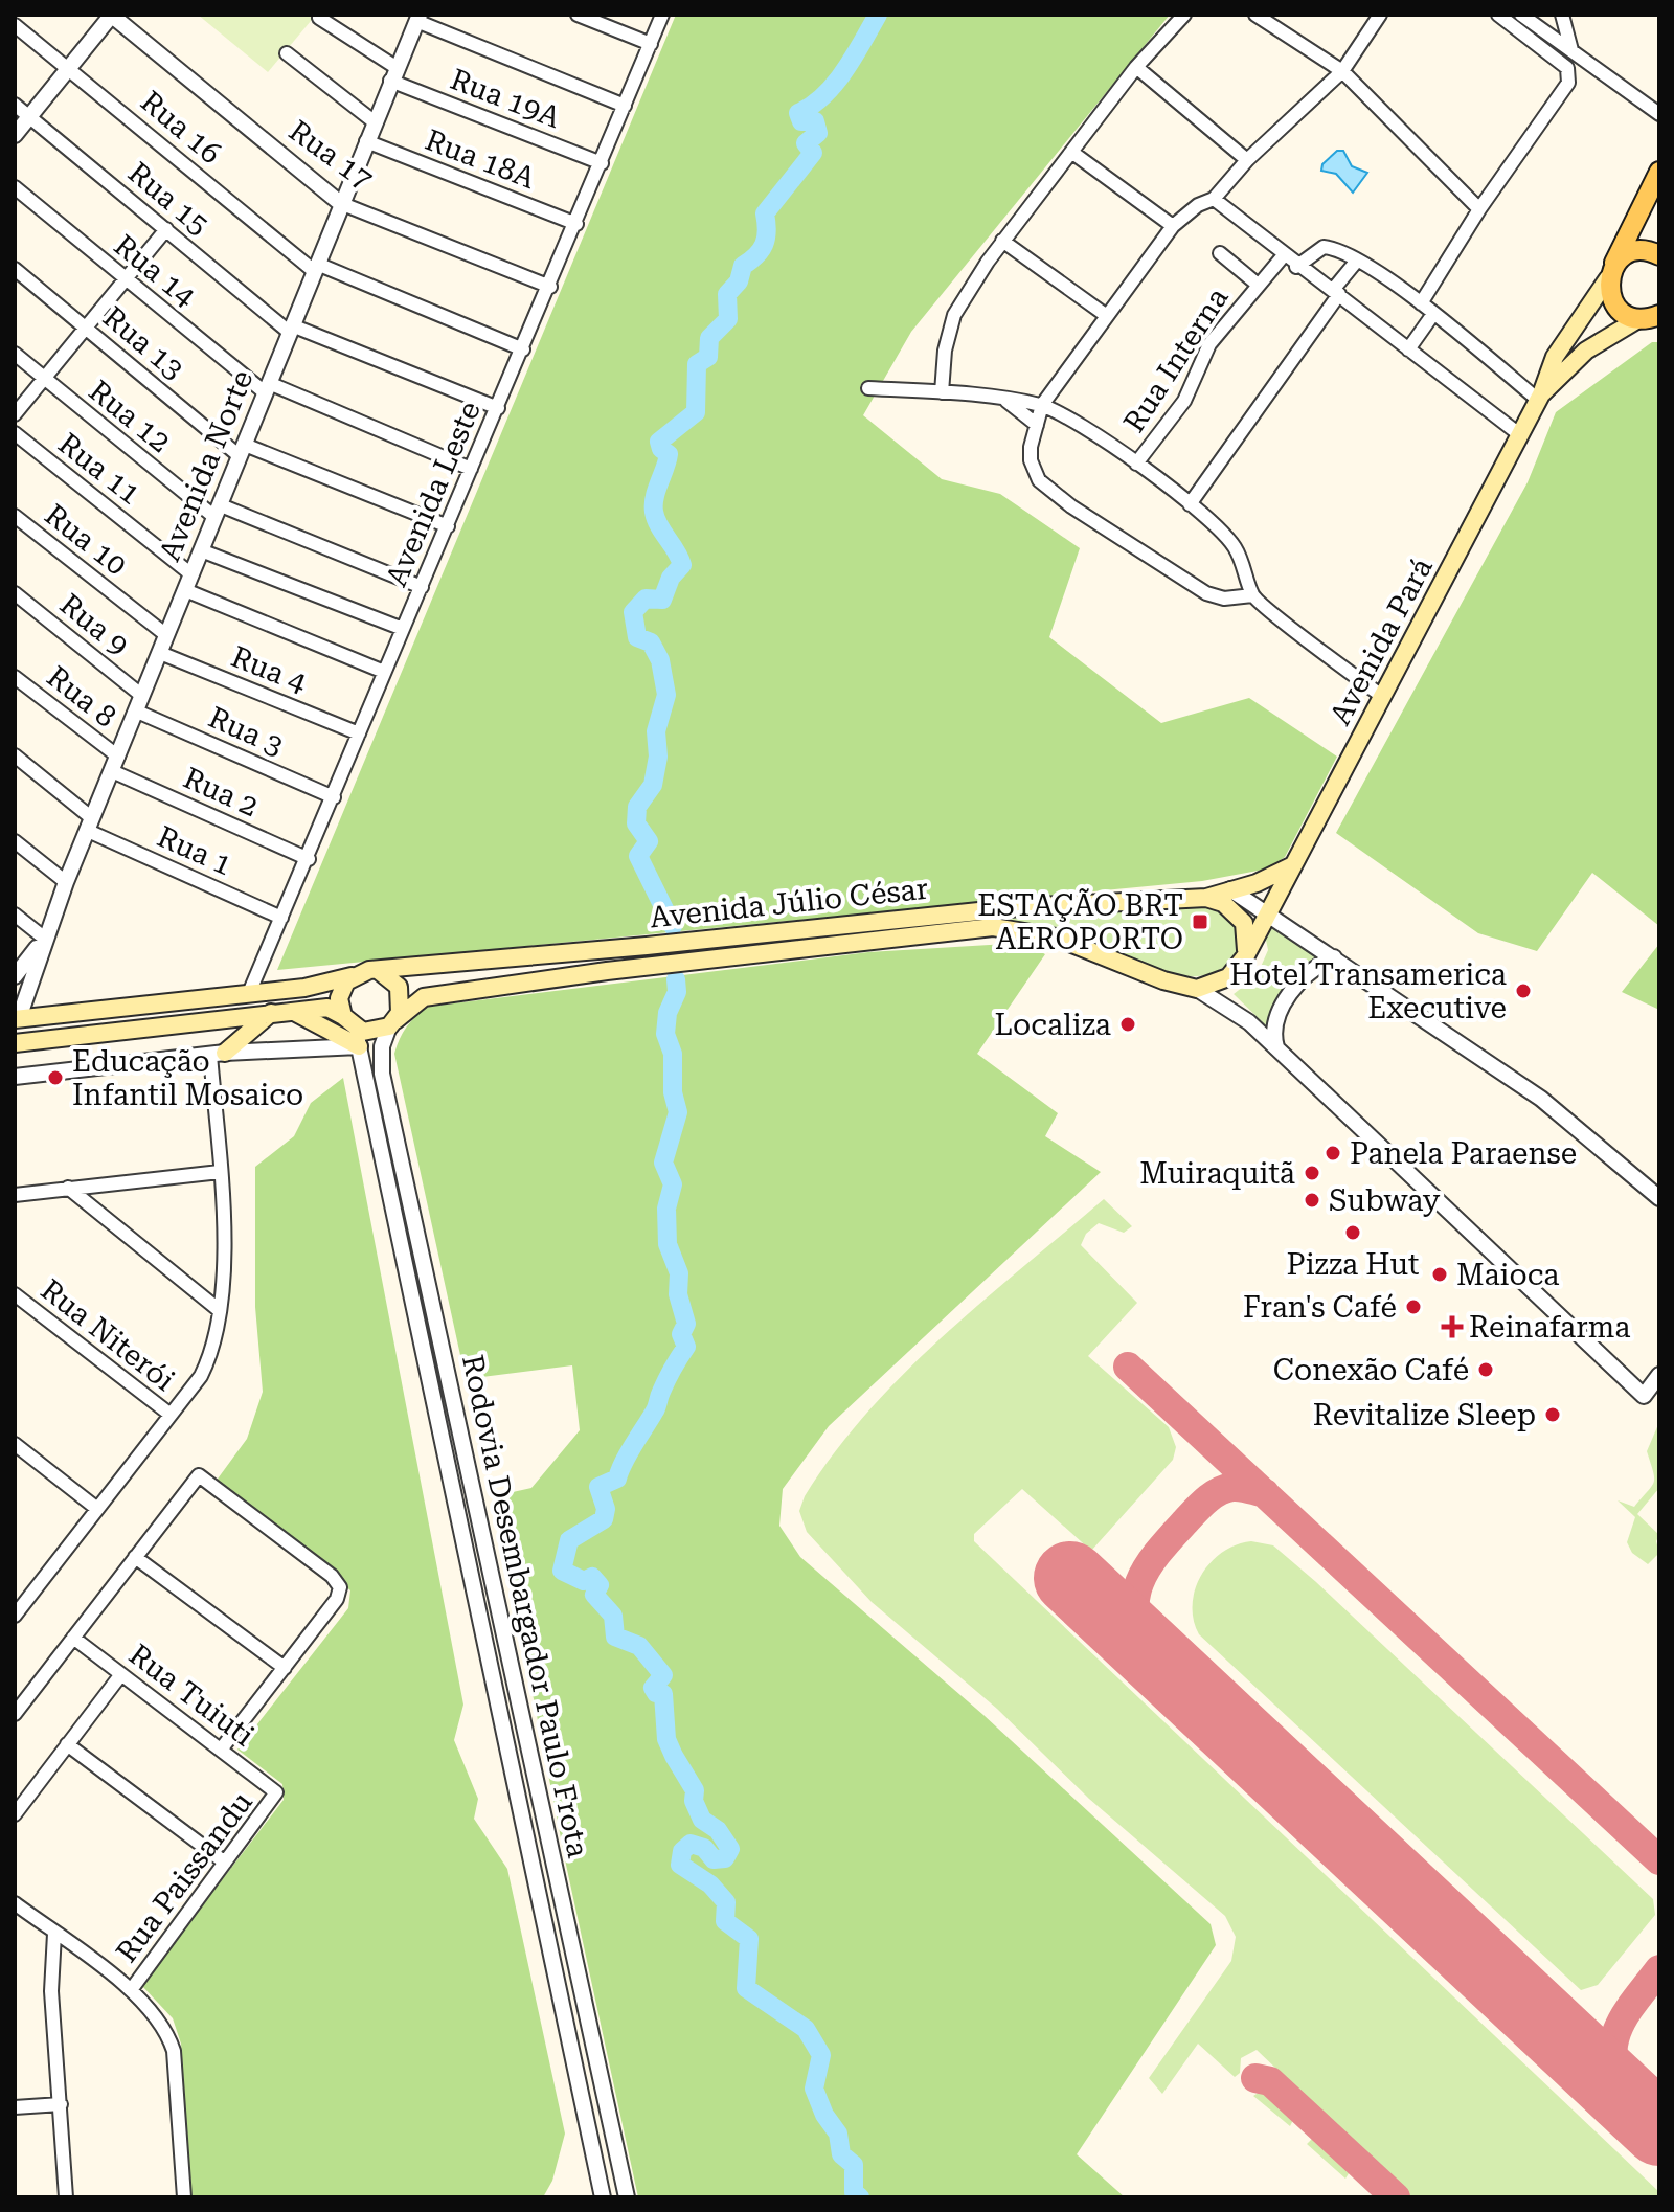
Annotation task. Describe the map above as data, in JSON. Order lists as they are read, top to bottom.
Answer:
{
  "streets": {
    "main road": ["Avenida Pará", "Avenida Júlio César"],
    "street": [
      "Rua 19A",
      "Rua 16",
      "Rua 17",
      "Rua 18A",
      "Rua 15",
      "Rua 14",
      "Rua 13",
      "Rua Interna",
      "Rua 12",
      "Avenida Norte",
      "Rua 11",
      "Avenida Leste",
      "Rua 10",
      "Rua 9",
      "Rua 4",
      "Rua 8",
      "Rua 3",
      "Rua 2",
      "Rua 1",
      "Rua Niterói",
      "Rodovia Desembargador Paulo Frota",
      "Rua Tuiuti",
      "Rua Paissandu"
    ]
  },
  "crossings": [
    ["Rua 19A", "Avenida Norte"],
    ["Rua 19A", "Avenida Leste"],
    ["Rua 16", "Avenida Norte"],
    ["Rua 16", "Avenida Leste"],
    ["Rua 17", "Avenida Norte"],
    ["Rua 17", "Avenida Leste"],
    ["Rua 18A", "Avenida Norte"],
    ["Rua 18A", "Avenida Leste"],
    ["Rua 15", "Avenida Norte"],
    ["Rua 15", "Avenida Leste"],
    ["Rua 14", "Avenida Norte"],
    ["Rua 14", "Avenida Leste"],
    ["Rua 13", "Avenida Norte"],
    ["Rua 13", "Avenida Leste"],
    ["Rua 12", "Avenida Norte"],
    ["Rua 12", "Avenida Leste"],
    ["Avenida Norte", "Rua 11"],
    ["Avenida Norte", "Rua 10"],
    ["Avenida Norte", "Rua 9"],
    ["Avenida Norte", "Rua 4"],
    ["Avenida Norte", "Rua 8"],
    ["Avenida Norte", "Rua 3"],
    ["Avenida Norte", "Rua 2"],
    ["Avenida Norte", "Rua 1"],
    ["Avenida Leste", "Rua 4"],
    ["Avenida Leste", "Rua 3"],
    ["Avenida Leste", "Rua 2"],
    ["Avenida Leste", "Rua 1"],
    ["Avenida Pará", "Avenida Júlio César"],
    ["Avenida Júlio César", "Rodovia Desembargador Paulo Frota"],
    ["Rua Tuiuti", "Rua Paissandu"]
  ],
  "places": {
    "transit": ["ESTAÇÃO BRT AEROPORTO"],
    "other": [
      "Hotel Transamerica Executive",
      "Localiza",
      "Educação Infantil Mosaico",
      "Panela Paraense",
      "Muiraquitã",
      "Subway",
      "Pizza Hut",
      "Maioca",
      "Fran's Café",
      "Conexão Café",
      "Revitalize Sleep"
    ],
    "health": ["Reinafarma"]
  }
}
